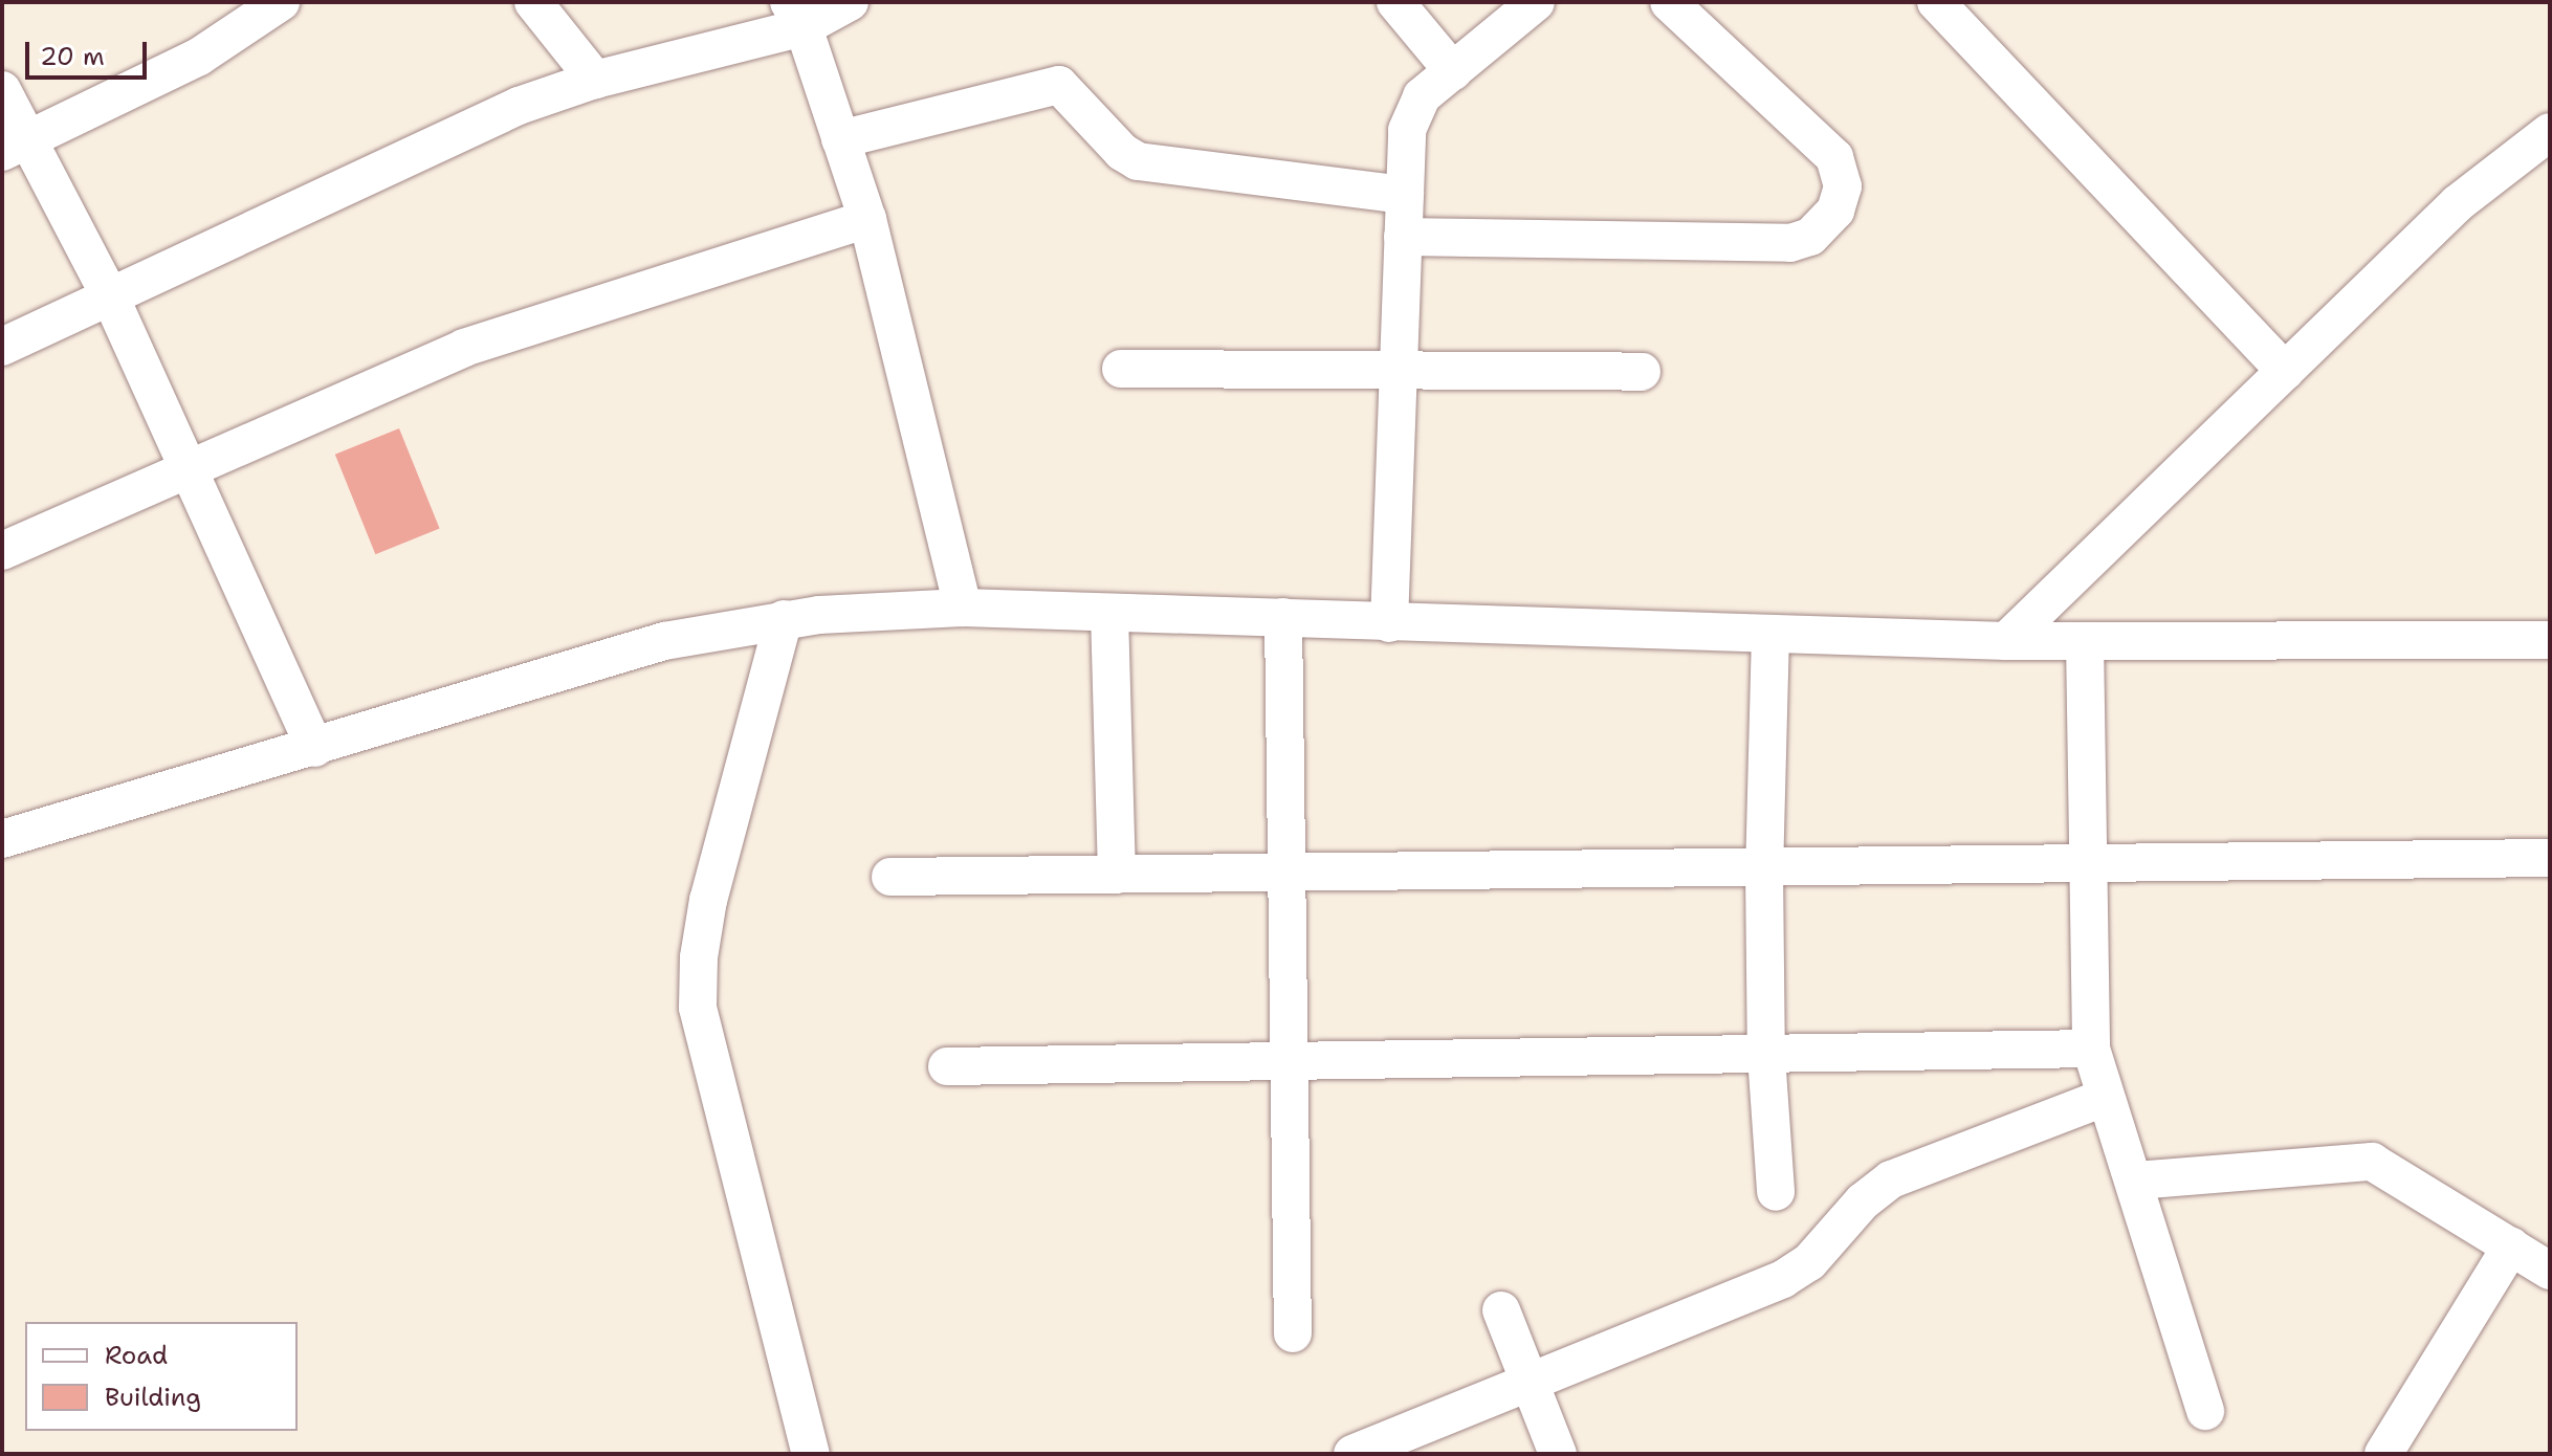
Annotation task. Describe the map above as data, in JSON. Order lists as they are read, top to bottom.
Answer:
{
  "legend": ["Road", "Building"],
  "scale_bar": "20 m"
}
